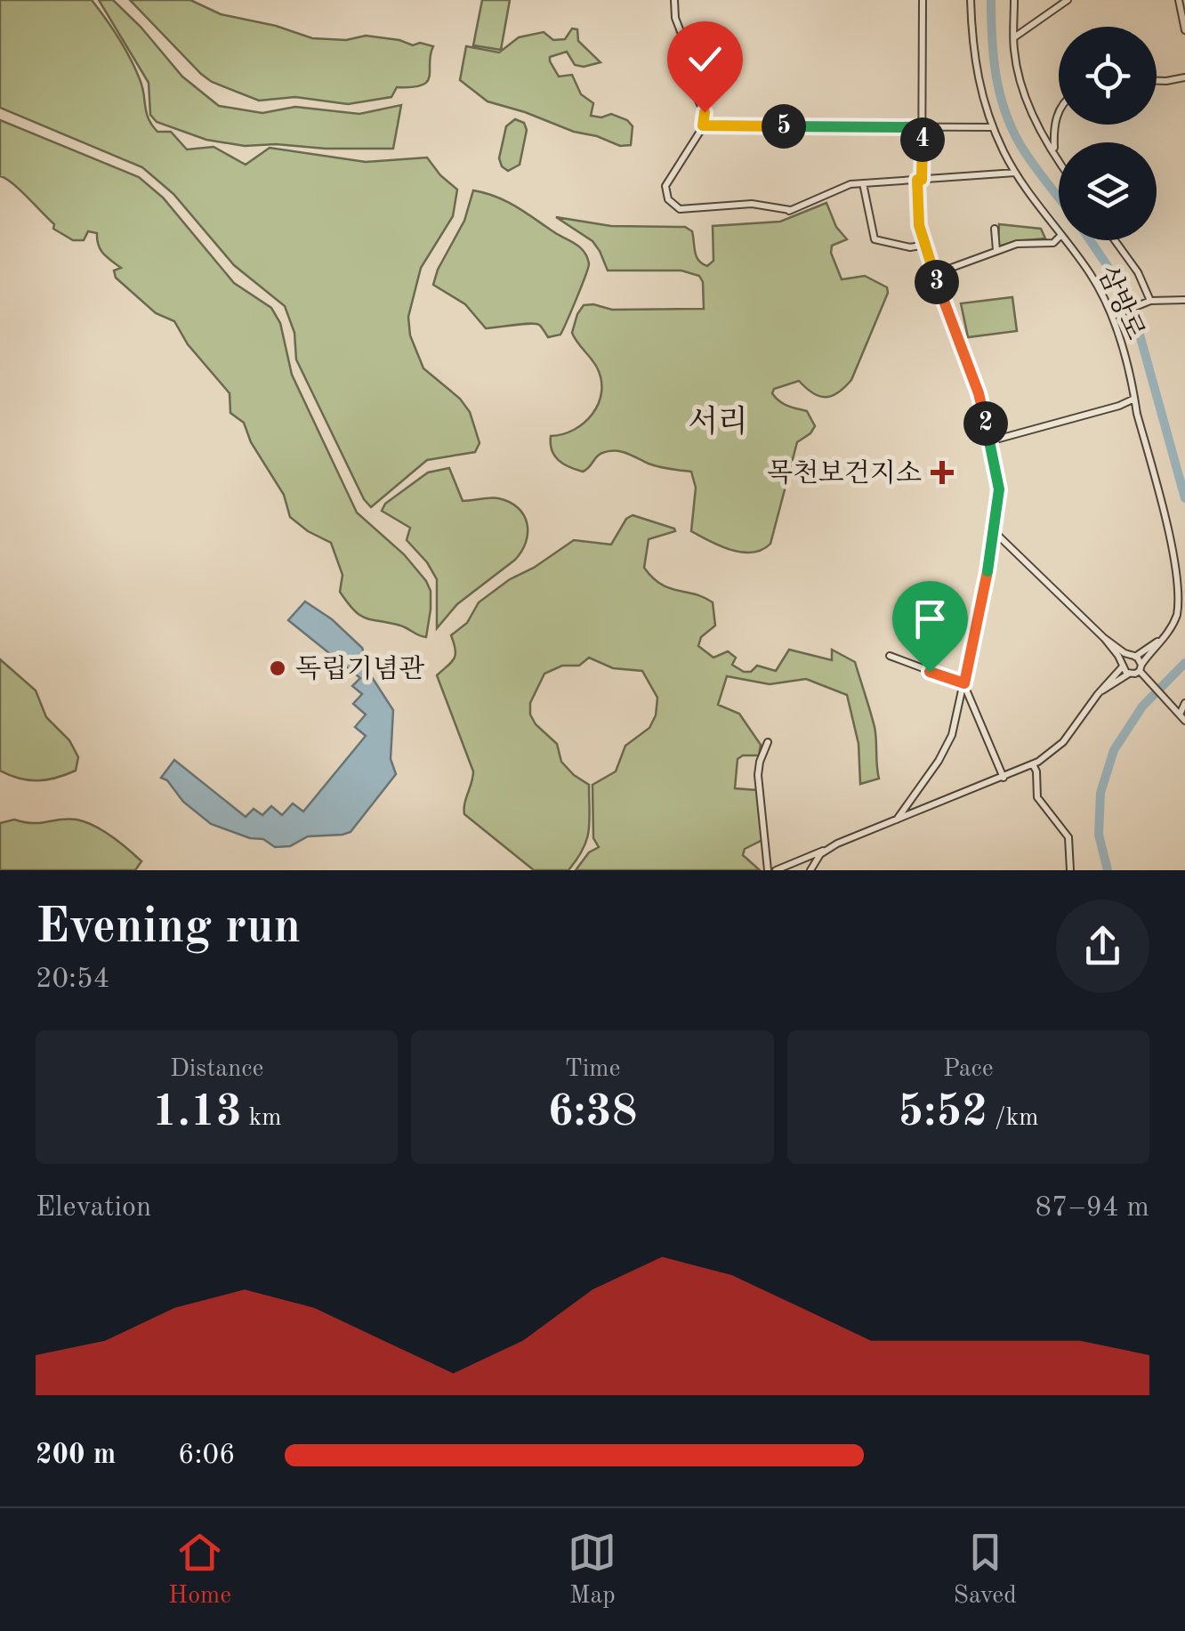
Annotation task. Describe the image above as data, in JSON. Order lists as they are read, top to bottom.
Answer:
{
  "streets": {
    "street": ["삼방로"]
  },
  "districts": ["서리"],
  "places": {
    "health": ["목천보건지소"],
    "other": ["독립기념관"]
  },
  "page": {
    "pins": [
      "5",
      "4",
      "3",
      "2"
    ],
    "heading": ["Evening run", "20:54"],
    "stats": [
      ["Distance", "1.13 km"],
      ["Time", "6:38"],
      ["Pace", "5:52 /km"]
    ],
    "chart": ["Elevation", "87–94 m"],
    "list": [
      {
        "name": "200 m",
        "note": "6:06"
      }
    ],
    "tabs": ["Home", "Map", "Saved"]
  }
}
